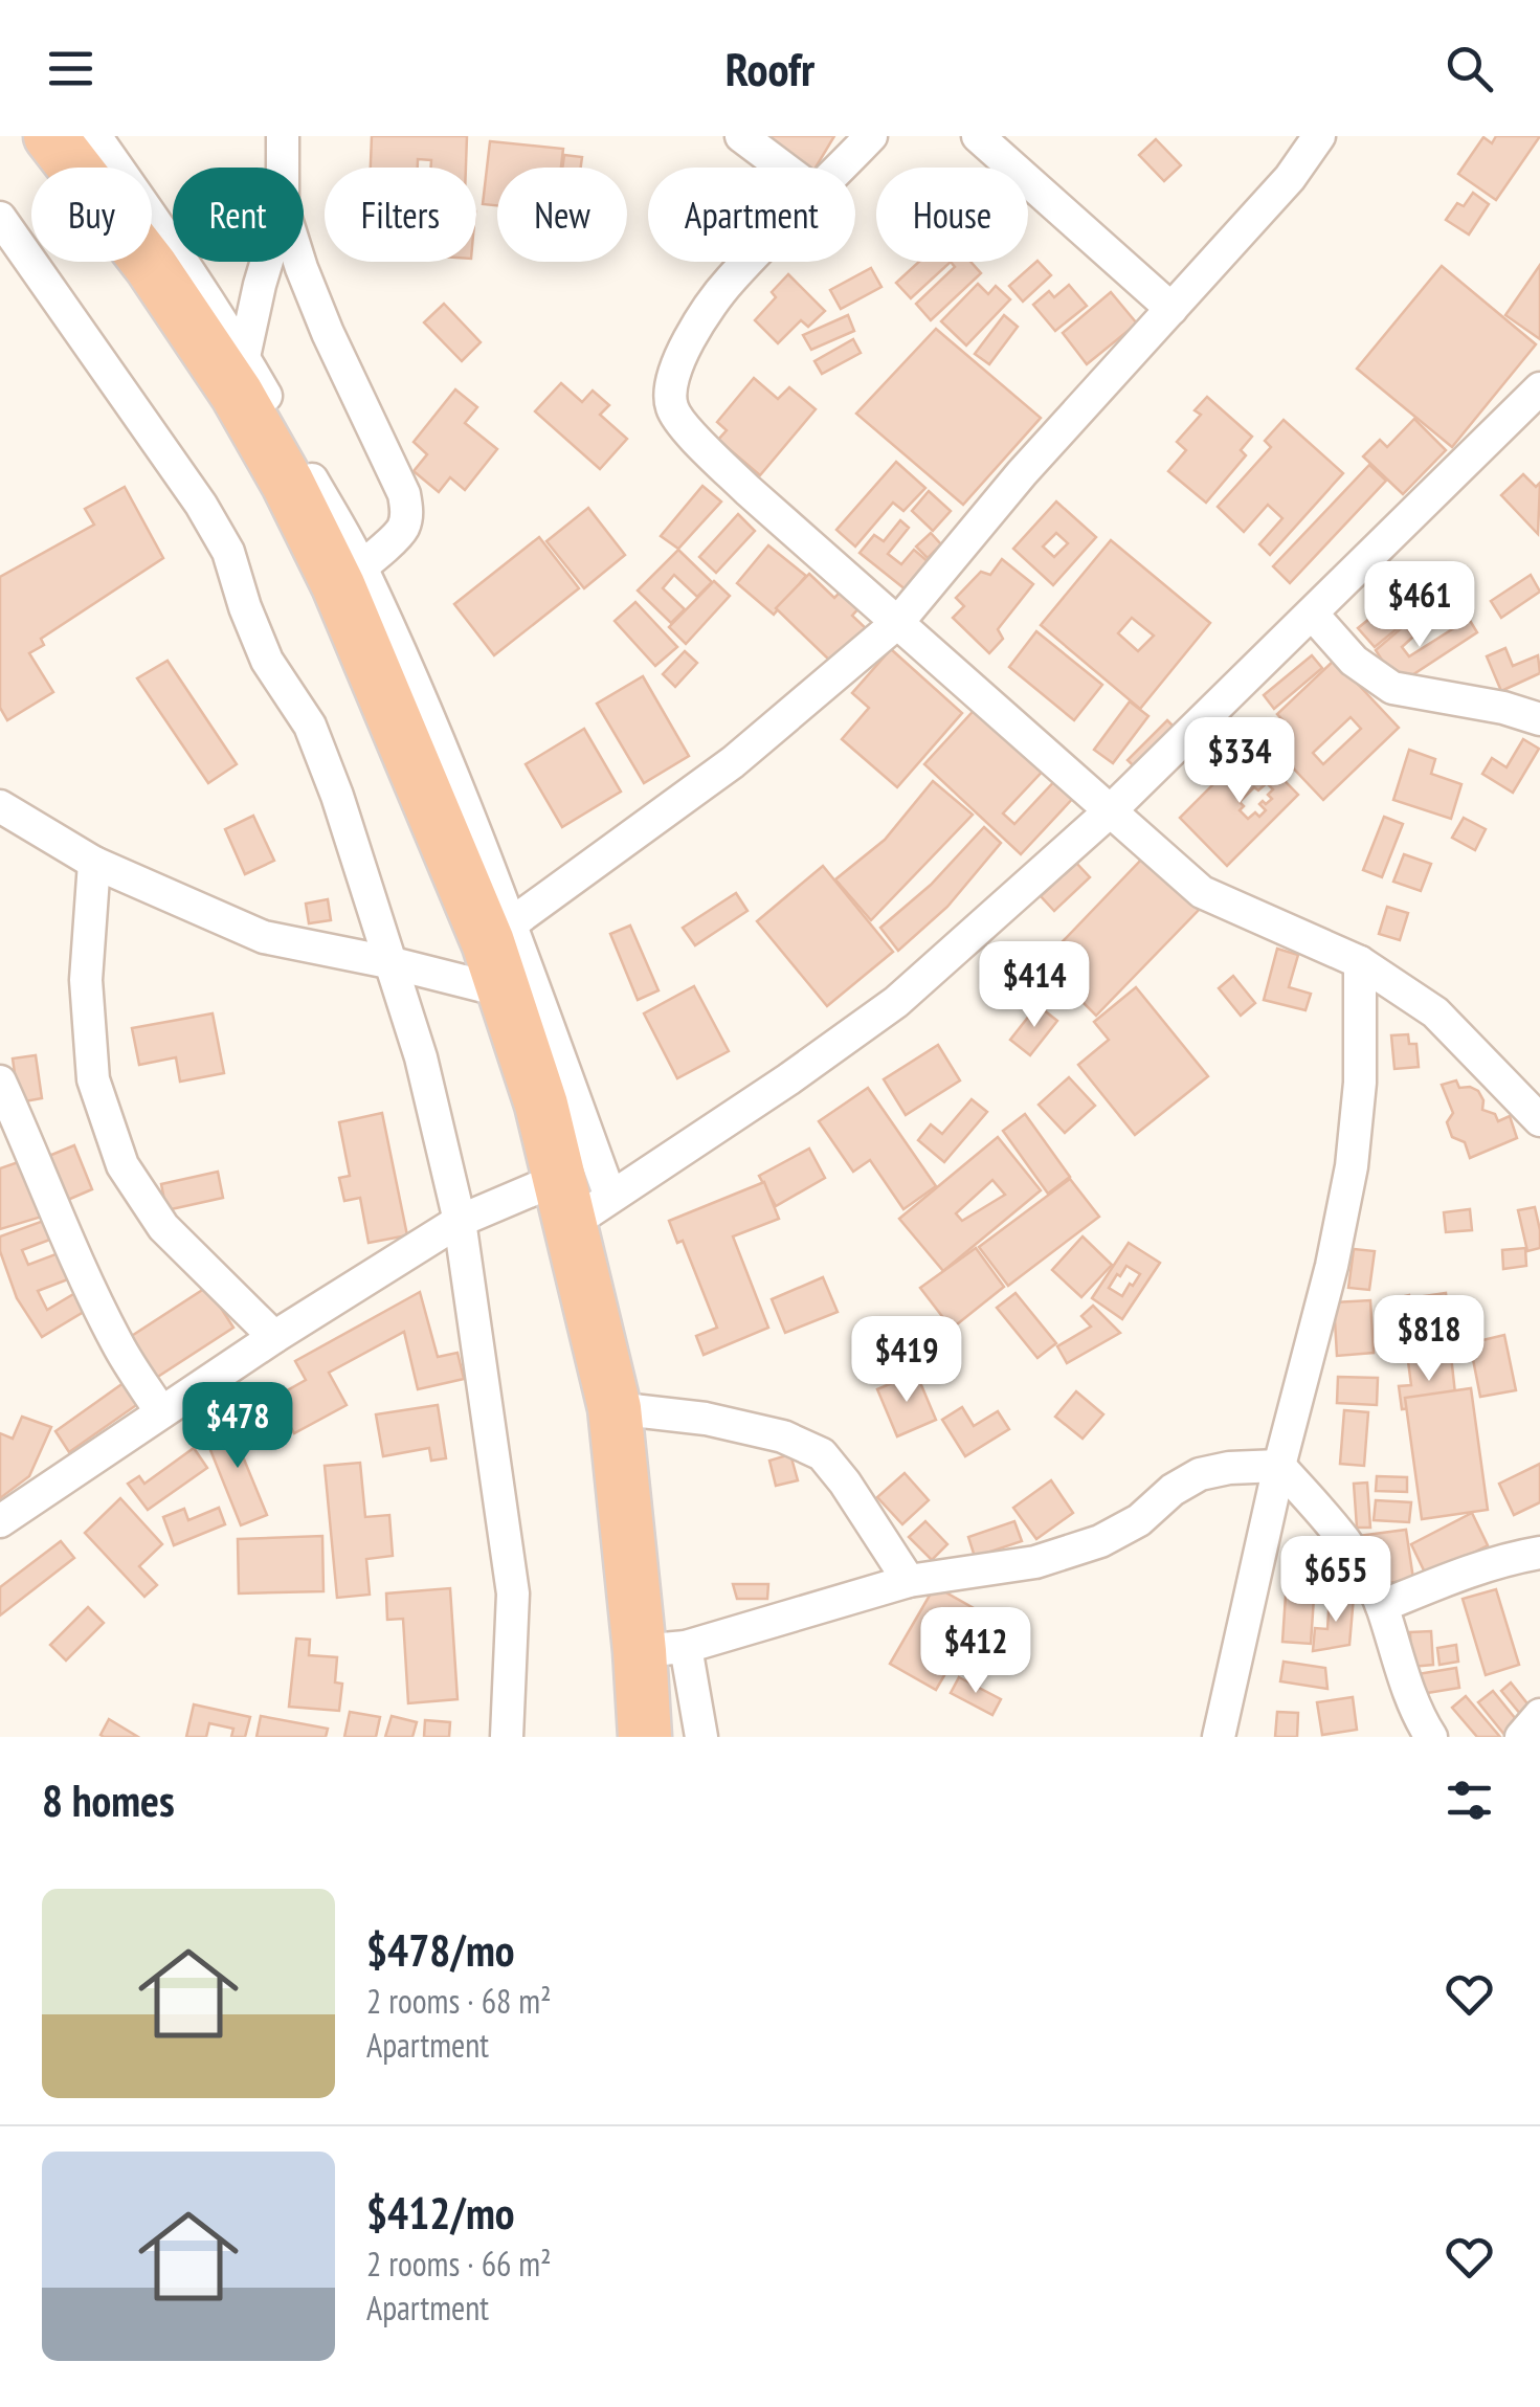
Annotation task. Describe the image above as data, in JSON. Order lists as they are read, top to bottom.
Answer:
{
  "page": {
    "header": "Roofr",
    "chip": [
      "Buy",
      "Rent",
      "Filters",
      "New",
      "Apartment",
      "House"
    ],
    "price": [
      "$461",
      "$334",
      "$414",
      "$818",
      "$419",
      "$478",
      "$655",
      "$412"
    ],
    "heading": "8 homes",
    "list": [
      {
        "name": "$478/mo",
        "note": "2 rooms · 68 m² · Apartment"
      },
      {
        "name": "$412/mo",
        "note": "2 rooms · 66 m² · Apartment"
      }
    ]
  }
}
